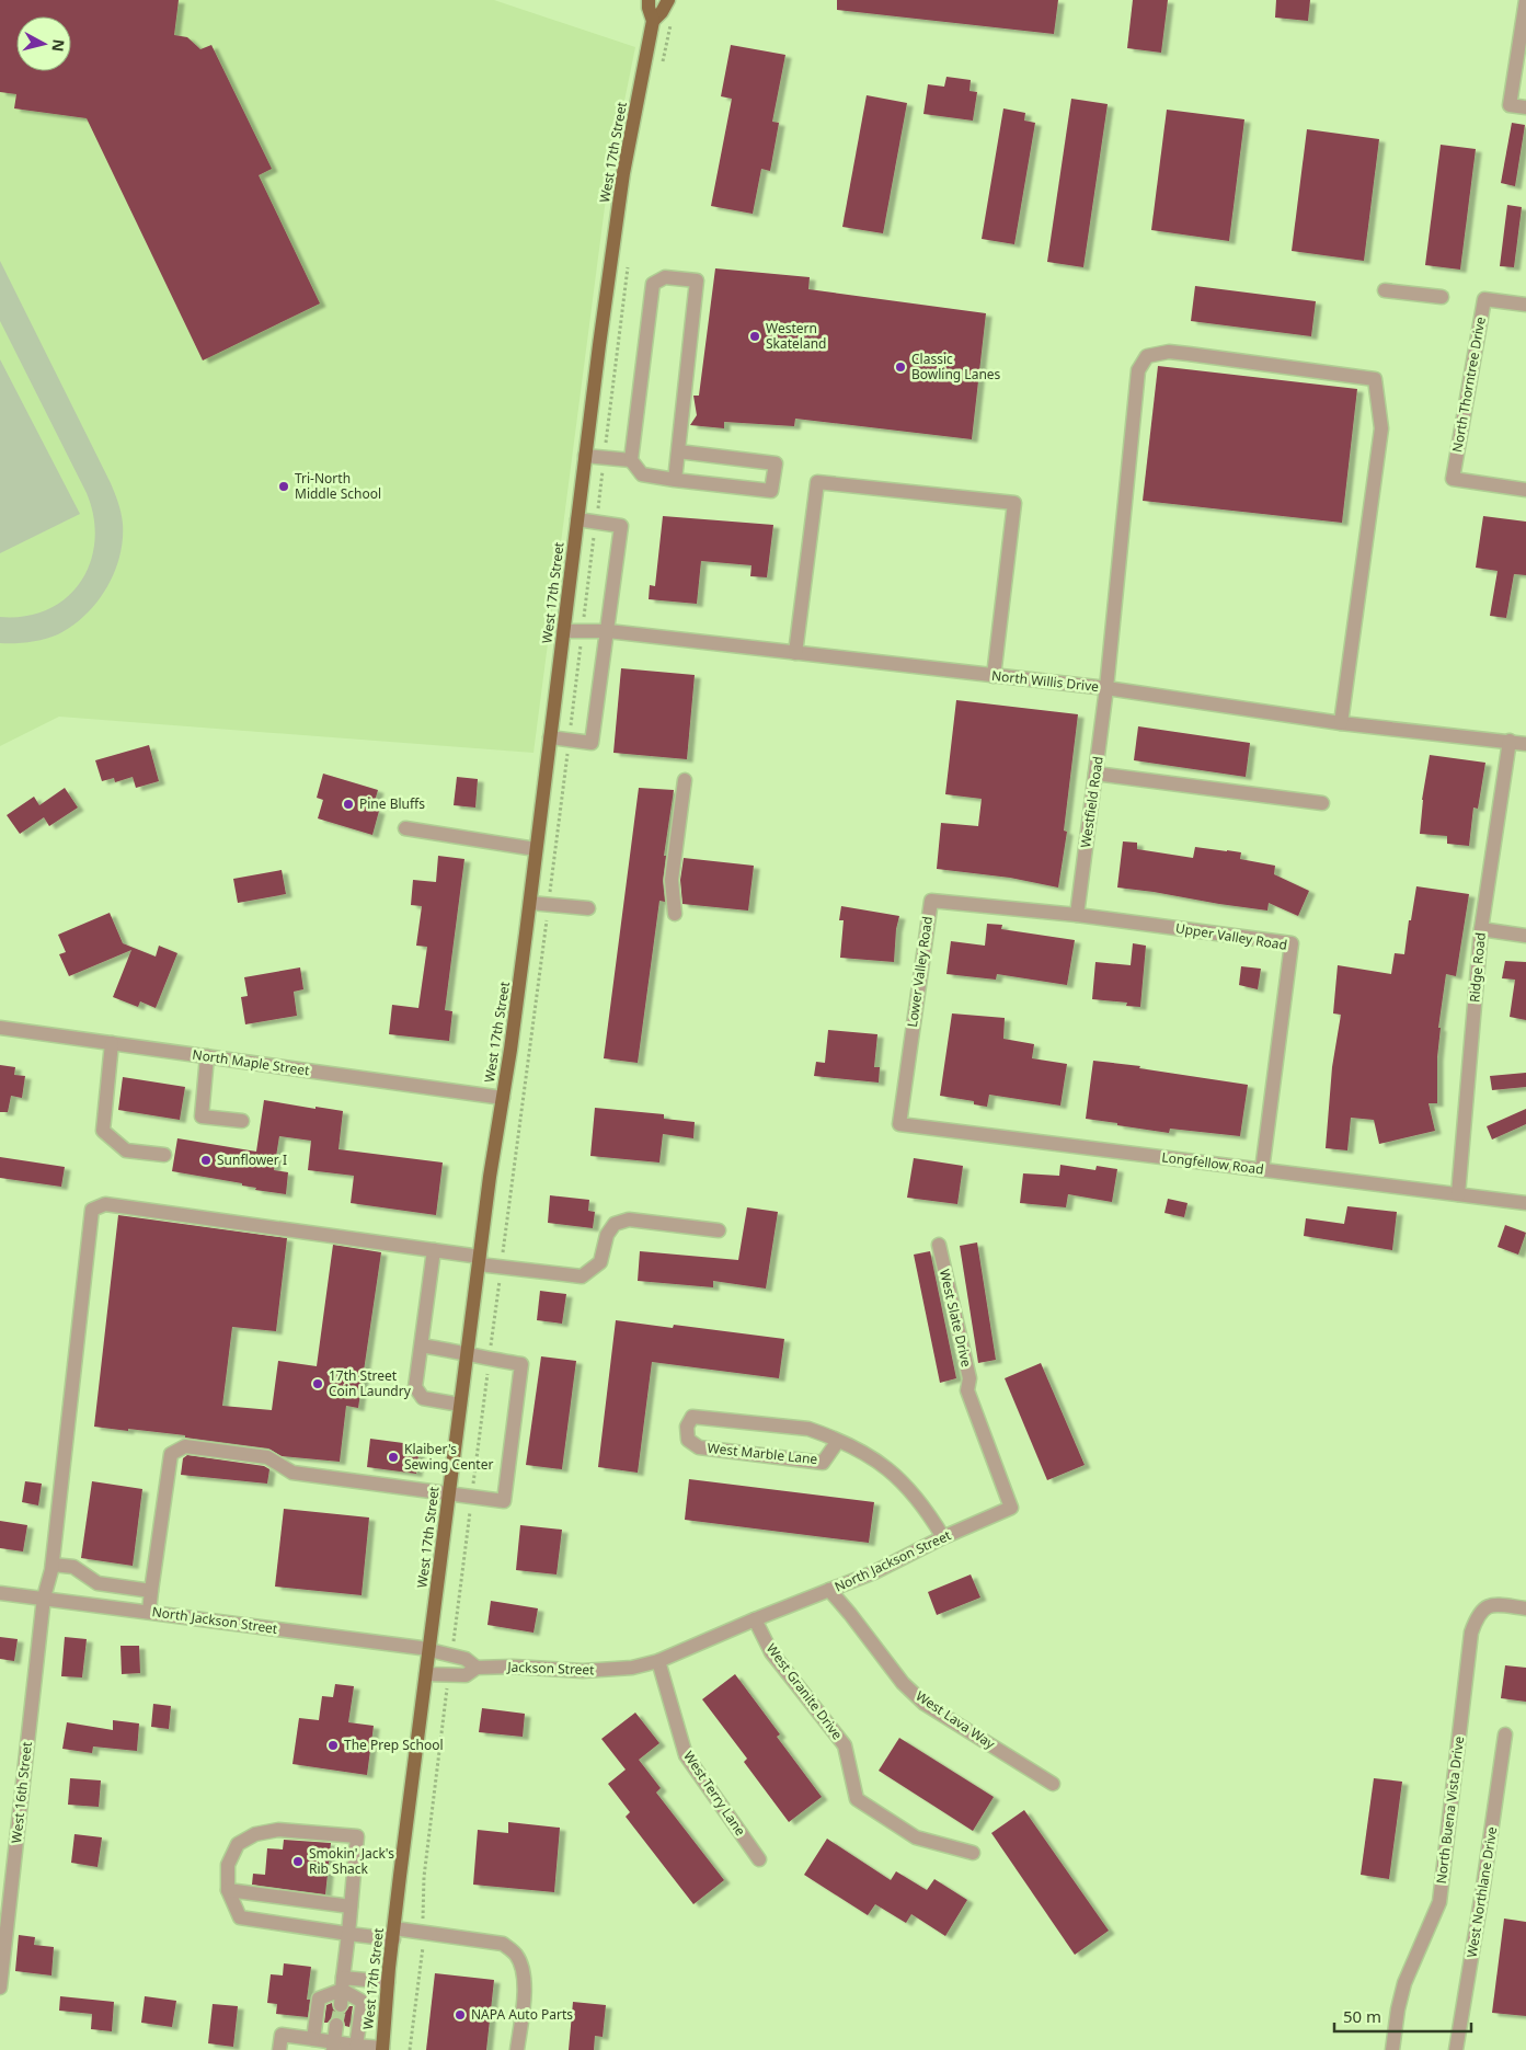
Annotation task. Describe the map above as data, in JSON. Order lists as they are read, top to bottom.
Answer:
{
  "streets": {
    "main road": ["West 17th Street"],
    "street": [
      "North Thorntree Drive",
      "North Willis Drive",
      "Westfield Road",
      "Upper Valley Road",
      "Ridge Road",
      "Lower Valley Road",
      "North Maple Street",
      "Longfellow Road",
      "West Slate Drive",
      "West Marble Lane",
      "North Jackson Street",
      "Jackson Street",
      "West Granite Drive",
      "West Lava Way",
      "West 16th Street",
      "West Terry Lane",
      "North Buena Vista Drive",
      "West Northlane Drive"
    ]
  },
  "crossings": [
    ["West 17th Street", "North Willis Drive"],
    ["West 17th Street", "North Maple Street"],
    ["West 17th Street", "North Jackson Street"],
    ["West 17th Street", "Jackson Street"],
    ["North Willis Drive", "Westfield Road"],
    ["North Willis Drive", "Ridge Road"],
    ["Westfield Road", "Upper Valley Road"],
    ["Westfield Road", "Lower Valley Road"],
    ["Upper Valley Road", "Lower Valley Road"],
    ["Upper Valley Road", "Longfellow Road"],
    ["Ridge Road", "Longfellow Road"],
    ["Lower Valley Road", "Longfellow Road"],
    ["West Slate Drive", "North Jackson Street"],
    ["West Marble Lane", "North Jackson Street"],
    ["North Jackson Street", "Jackson Street"],
    ["North Jackson Street", "West Granite Drive"],
    ["North Jackson Street", "West Lava Way"],
    ["North Jackson Street", "West 16th Street"],
    ["North Jackson Street", "West Terry Lane"],
    ["Jackson Street", "West Terry Lane"]
  ],
  "places": [
    "Western Skateland",
    "Classic Bowling Lanes",
    "Tri-North Middle School",
    "Pine Bluffs",
    "Sunflower I",
    "17th Street Coin Laundry",
    "Klaiber's Sewing Center",
    "The Prep School",
    "Smokin' Jack's Rib Shack",
    "NAPA Auto Parts"
  ],
  "scale_bar": "50 m",
  "north": "right"
}
